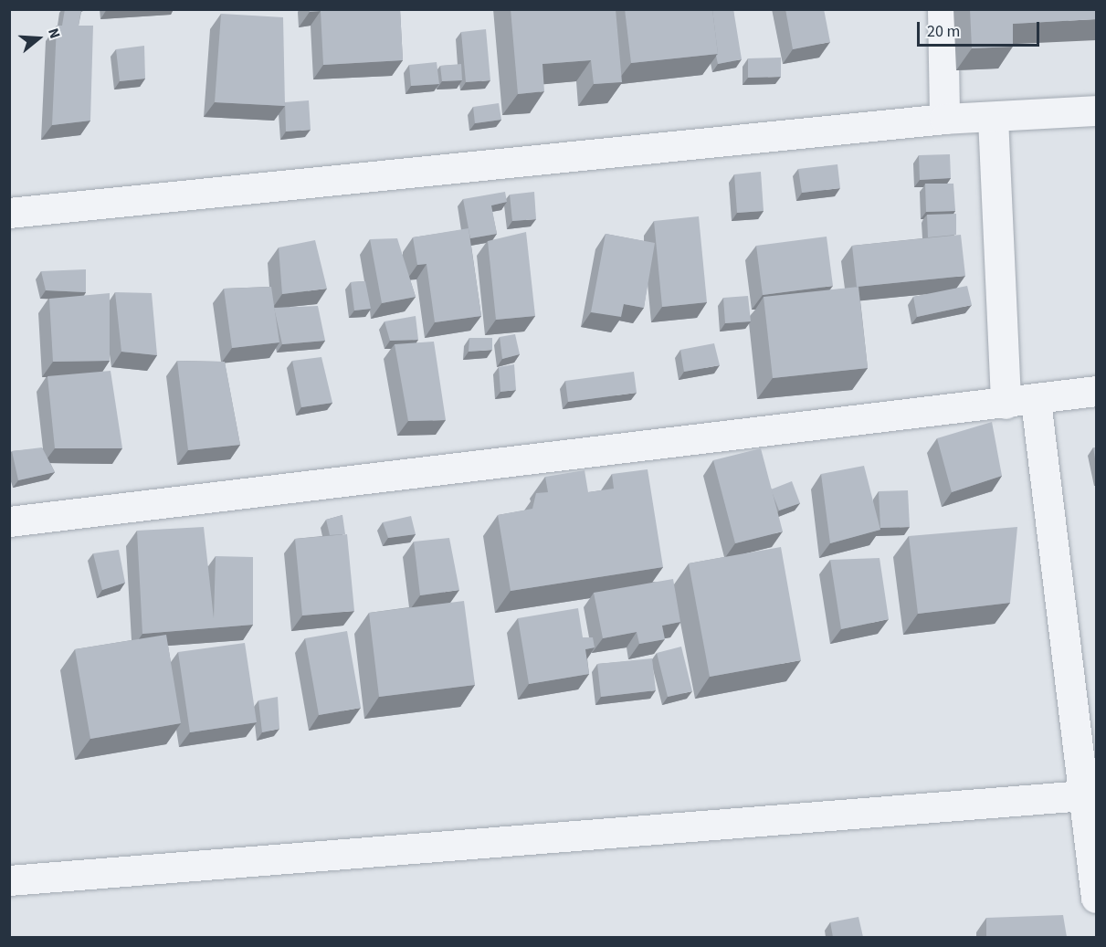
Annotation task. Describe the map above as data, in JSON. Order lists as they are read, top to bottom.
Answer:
{
  "scale_bar": "20 m",
  "north": "right"
}
